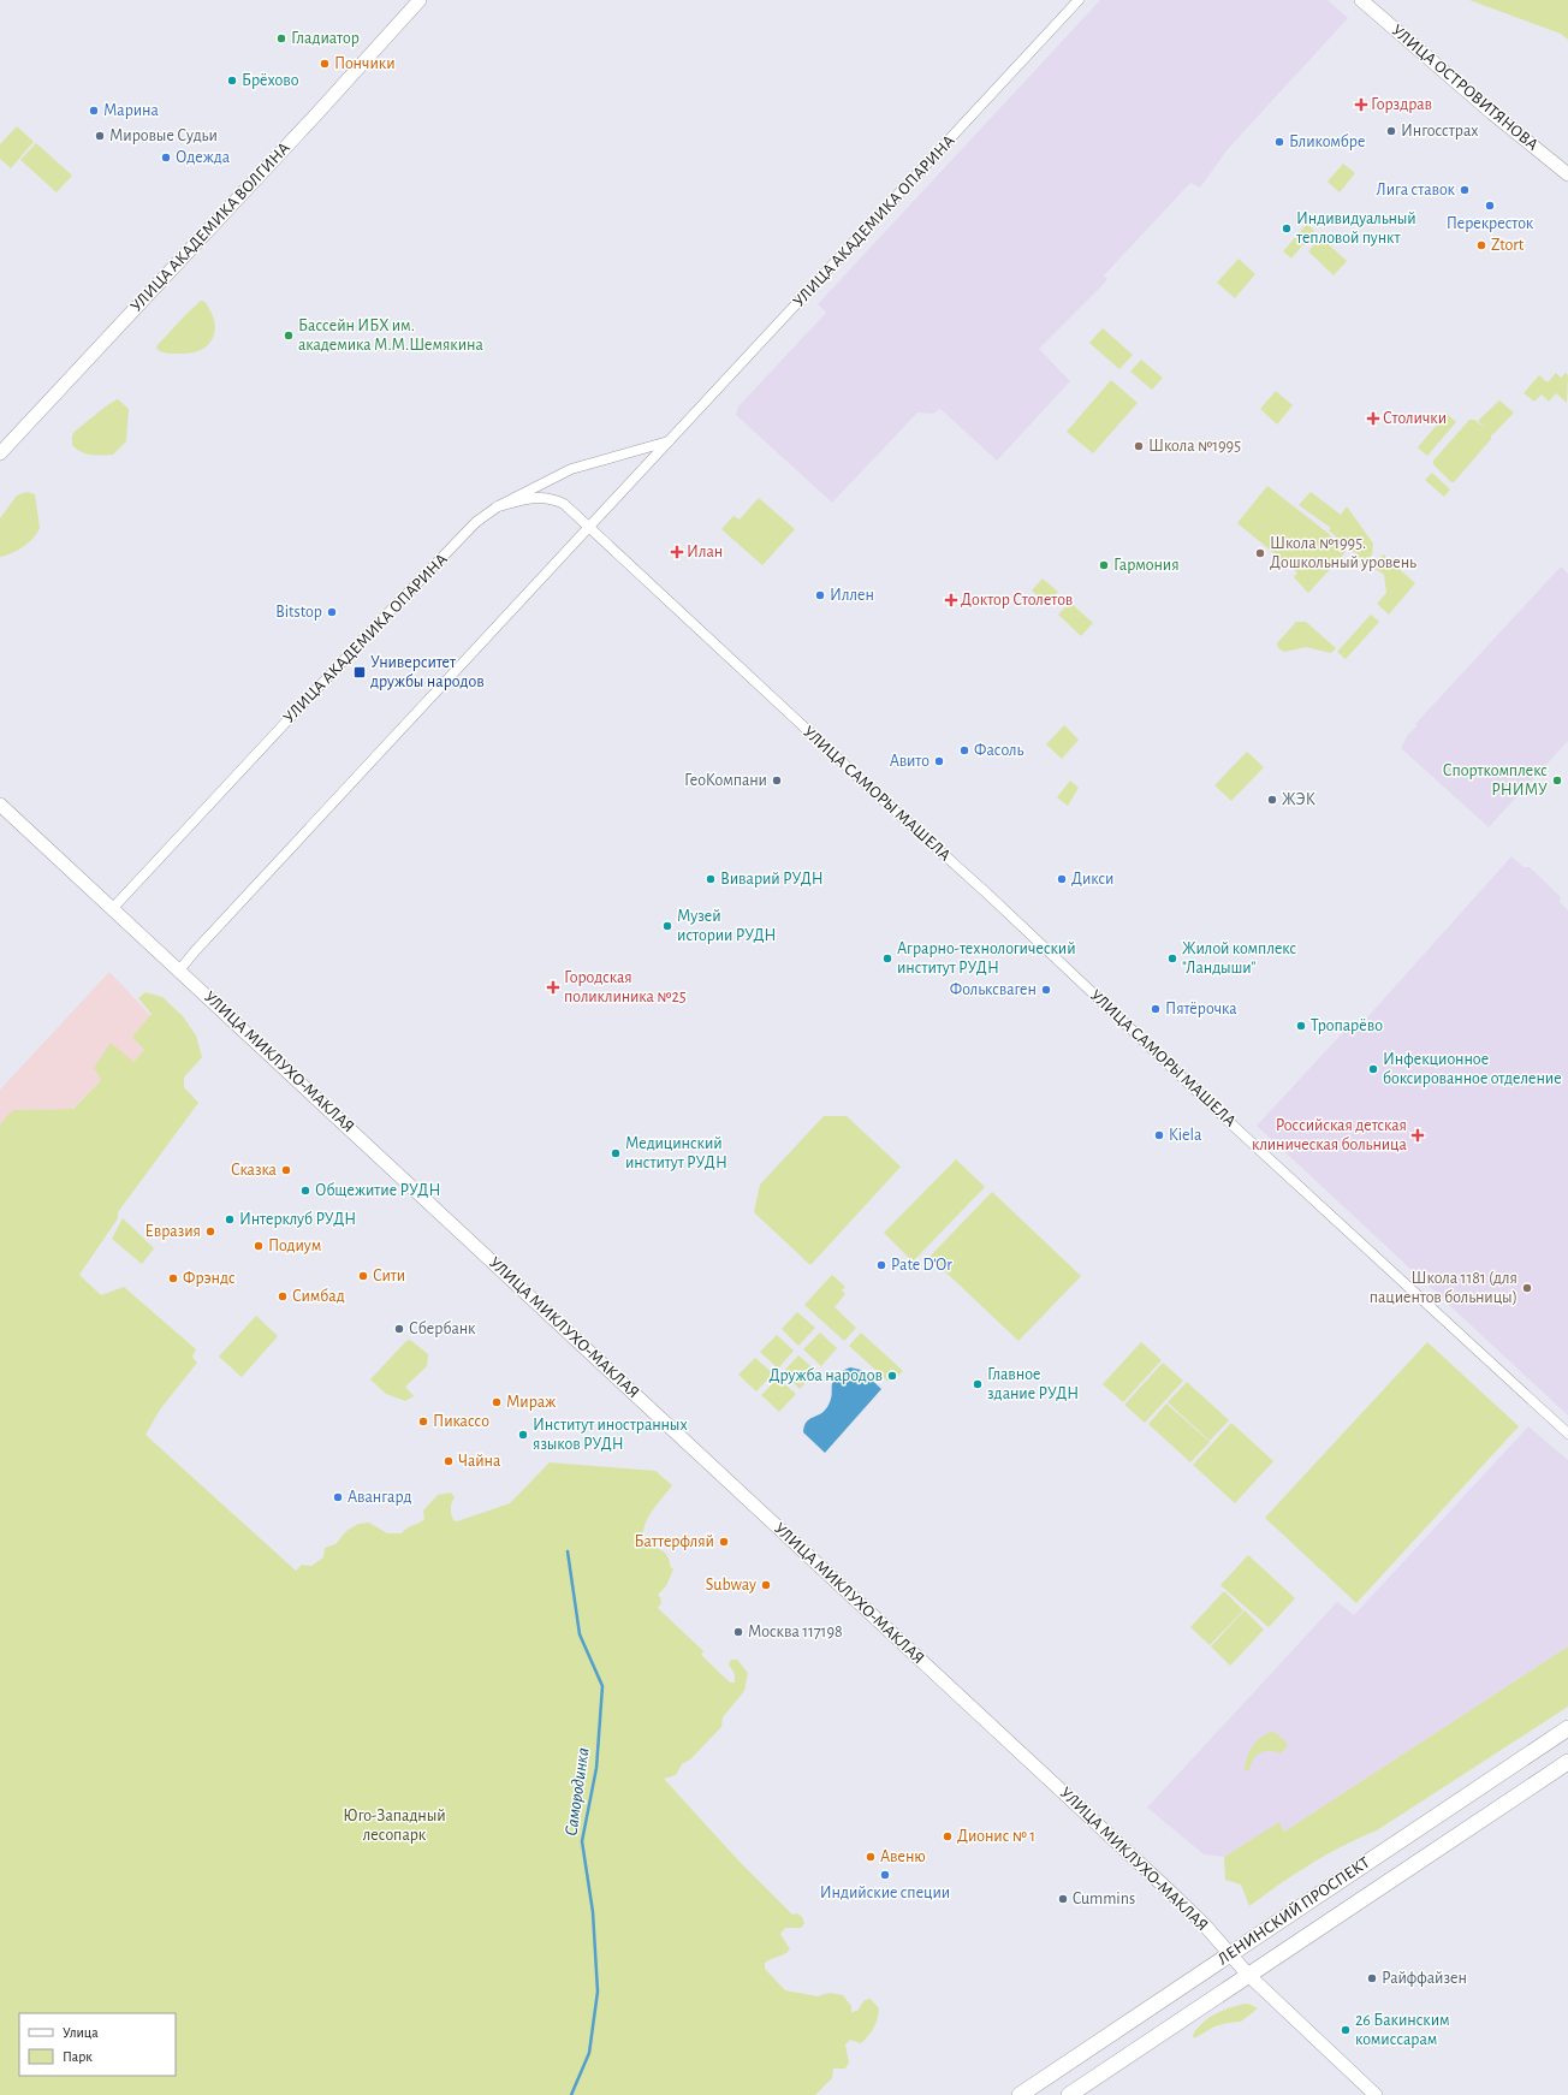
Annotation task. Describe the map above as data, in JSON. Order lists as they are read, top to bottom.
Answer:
{
  "streets": {
    "main road": [
      "УЛИЦА ОСТРОВИТЯНОВА",
      "УЛИЦА АКАДЕМИКА ВОЛГИНА",
      "УЛИЦА МИКЛУХО-МАКЛАЯ",
      "ЛЕНИНСКИЙ ПРОСПЕКТ"
    ],
    "street": ["УЛИЦА АКАДЕМИКА ОПАРИНА", "УЛИЦА САМОРЫ МАШЕЛА"]
  },
  "crossings": [
    ["УЛИЦА АКАДЕМИКА ОПАРИНА", "УЛИЦА САМОРЫ МАШЕЛА"],
    ["УЛИЦА АКАДЕМИКА ОПАРИНА", "УЛИЦА МИКЛУХО-МАКЛАЯ"],
    ["УЛИЦА МИКЛУХО-МАКЛАЯ", "ЛЕНИНСКИЙ ПРОСПЕКТ"]
  ],
  "water": ["Самородинка"],
  "parks": ["Юго-Западный лесопарк"],
  "places": {
    "other": [
      "Гладиатор",
      "Пончики",
      "Брёхово",
      "Марина",
      "Ингосстрах",
      "Мировые Судьи",
      "Бликомбре",
      "Одежда",
      "Лига ставок",
      "Перекресток",
      "Индивидуальный тепловой пункт",
      "Ztort",
      "Бассейн ИБХ им. академика М.М.Шемякина",
      "Школа №1995",
      "Школа №1995. Дошкольный уровень",
      "Гармония",
      "Иллен",
      "Bitstop",
      "Фасоль",
      "Авито",
      "ГеоКомпани",
      "Спорткомплекс РНИМУ",
      "ЖЭК",
      "Виварий РУДН",
      "Дикси",
      "Музей истории РУДН",
      "Аграрно-технологический институт РУДН",
      "Жилой комплекс \"Ландыши\"",
      "Фольксваген",
      "Пятёрочка",
      "Тропарёво",
      "Инфекционное боксированное отделение",
      "Kiela",
      "Медицинский институт РУДН",
      "Сказка",
      "Общежитие РУДН",
      "Интерклуб РУДН",
      "Евразия",
      "Подиум",
      "Pate D'Or",
      "Сити",
      "Фрэндс",
      "Школа 1181 (для пациентов больницы)",
      "Симбад",
      "Сбербанк",
      "Дружба народов",
      "Главное здание РУДН",
      "Мираж",
      "Пикассо",
      "Институт иностранных языков РУДН",
      "Чайна",
      "Авангард",
      "Баттерфляй",
      "Subway",
      "Москва 117198",
      "Дионис № 1",
      "Авеню",
      "Индийские специи",
      "Cummins",
      "Райффайзен",
      "26 Бакинским комиссарам"
    ],
    "health": [
      "Горздрав",
      "Столички",
      "Илан",
      "Доктор Столетов",
      "Городская поликлиника №25",
      "Российская детская клиническая больница"
    ],
    "transit": ["Университет дружбы народов"]
  },
  "legend": ["Улица", "Парк"]
}
